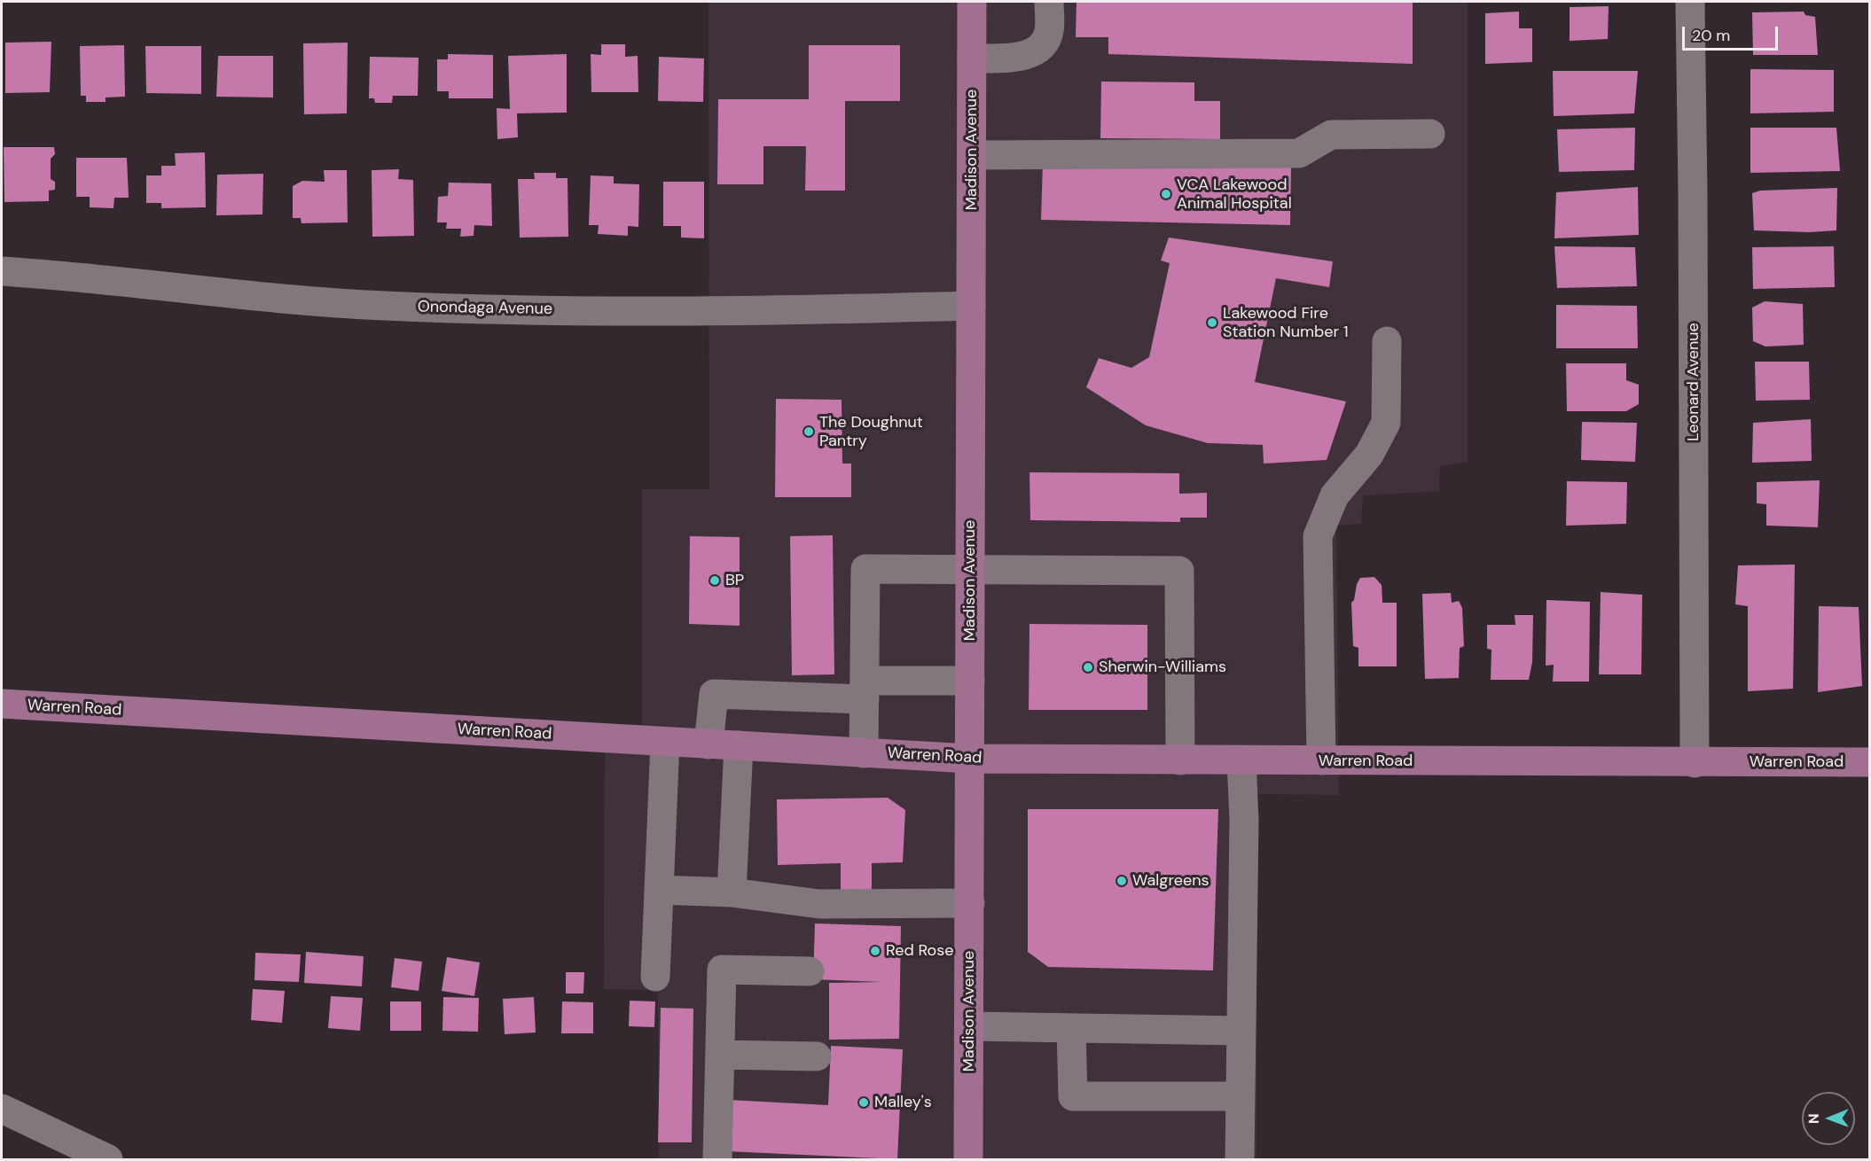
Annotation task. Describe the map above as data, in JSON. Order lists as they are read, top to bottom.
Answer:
{
  "streets": {
    "main road": ["Madison Avenue", "Warren Road"],
    "street": ["Onondaga Avenue", "Leonard Avenue"]
  },
  "crossings": [
    ["Madison Avenue", "Onondaga Avenue"],
    ["Madison Avenue", "Warren Road"],
    ["Leonard Avenue", "Warren Road"]
  ],
  "places": [
    "VCA Lakewood Animal Hospital",
    "Lakewood Fire Station Number 1",
    "The Doughnut Pantry",
    "BP",
    "Sherwin-Williams",
    "Walgreens",
    "Red Rose",
    "Malley's"
  ],
  "scale_bar": "20 m",
  "north": "left"
}
